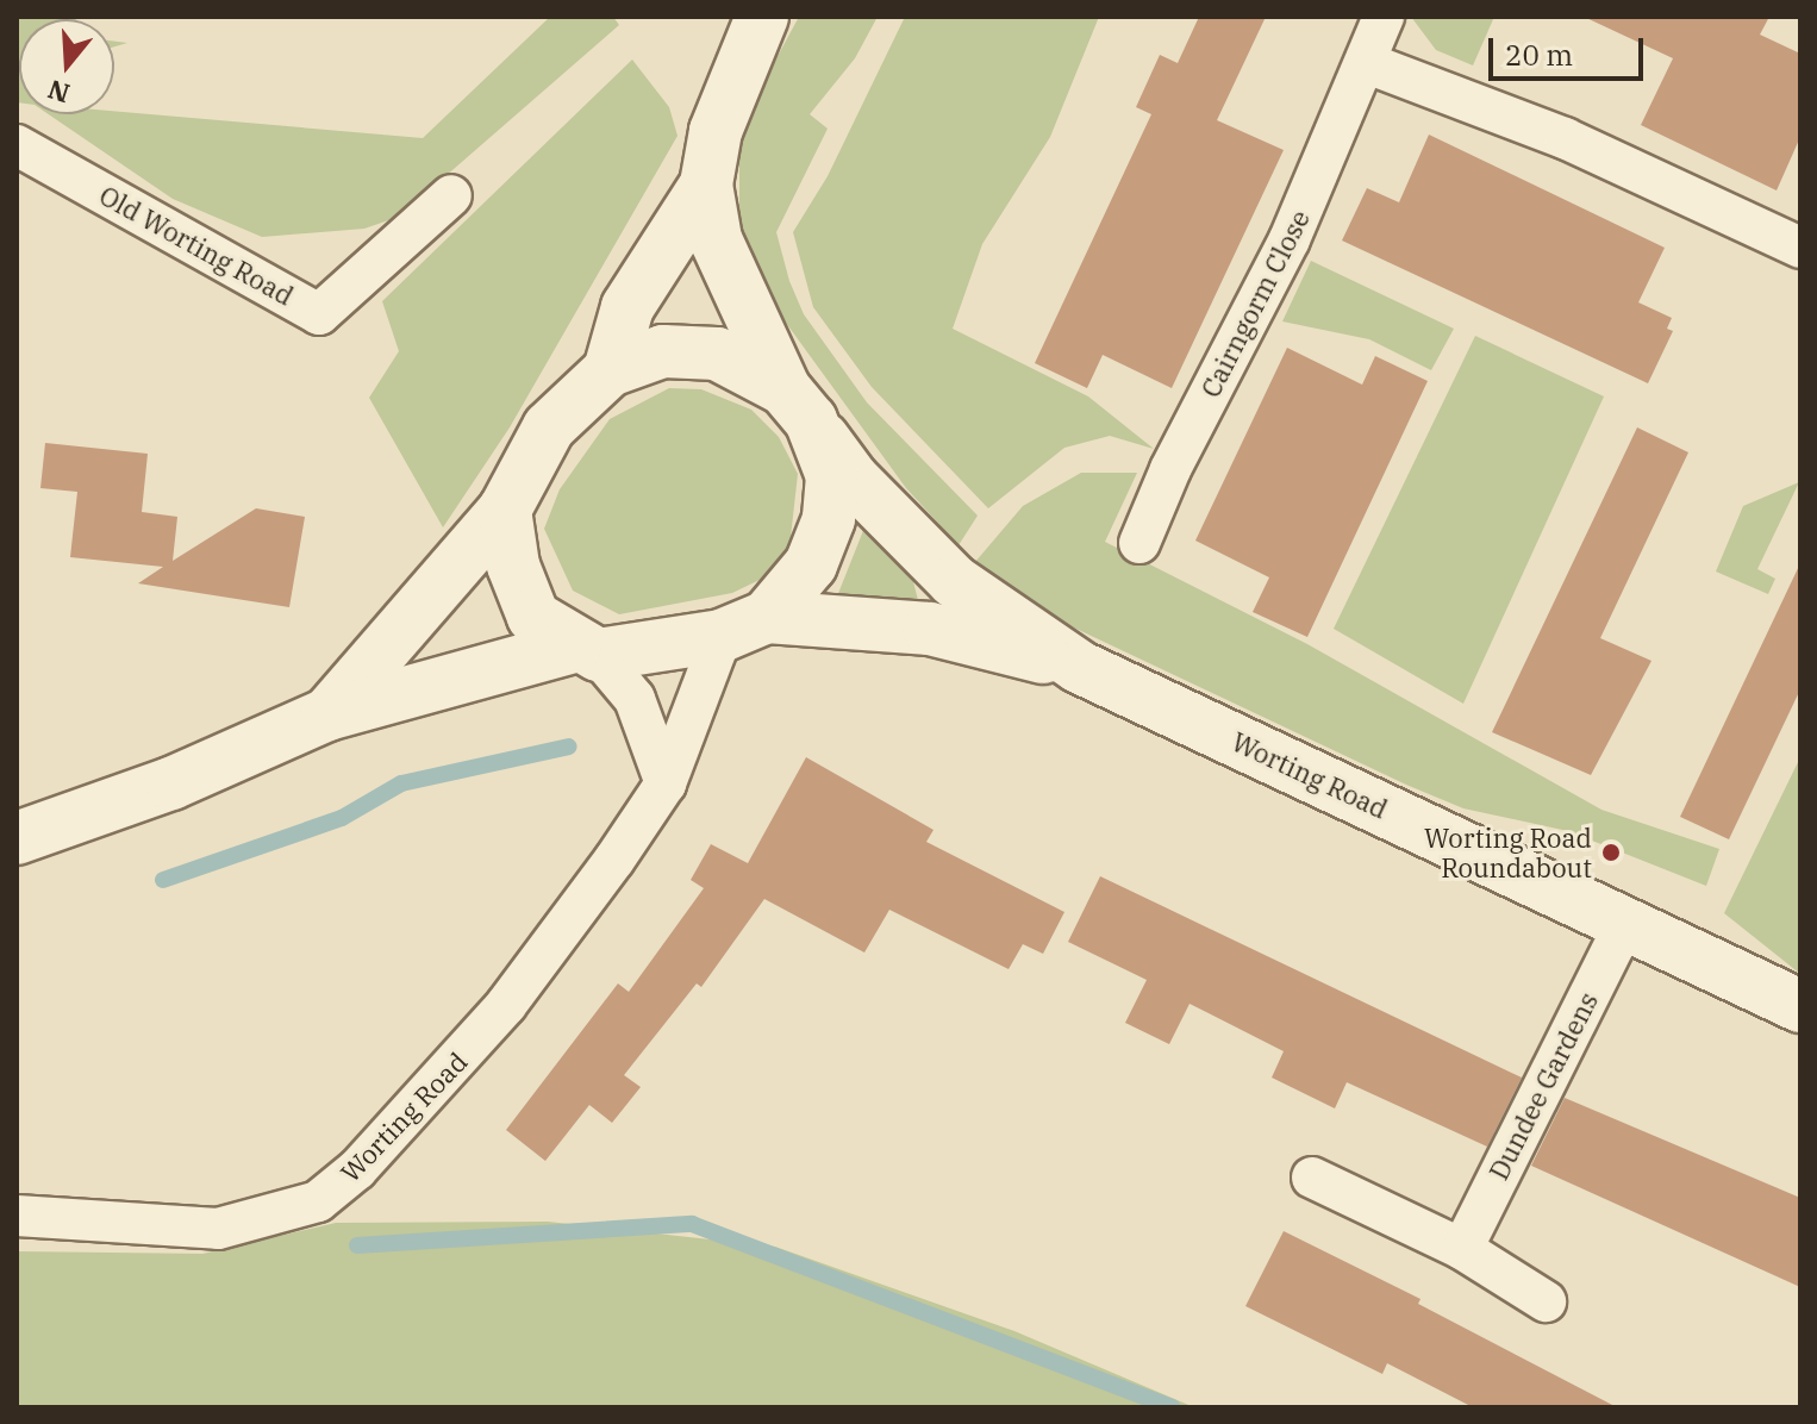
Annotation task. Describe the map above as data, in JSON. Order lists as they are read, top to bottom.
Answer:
{
  "streets": {
    "main road": ["Worting Road"],
    "street": ["Old Worting Road", "Cairngorm Close", "Dundee Gardens"]
  },
  "crossings": [
    ["Worting Road", "Dundee Gardens"]
  ],
  "places": ["Worting Road Roundabout"],
  "scale_bar": "20 m",
  "north": "bottom"
}
